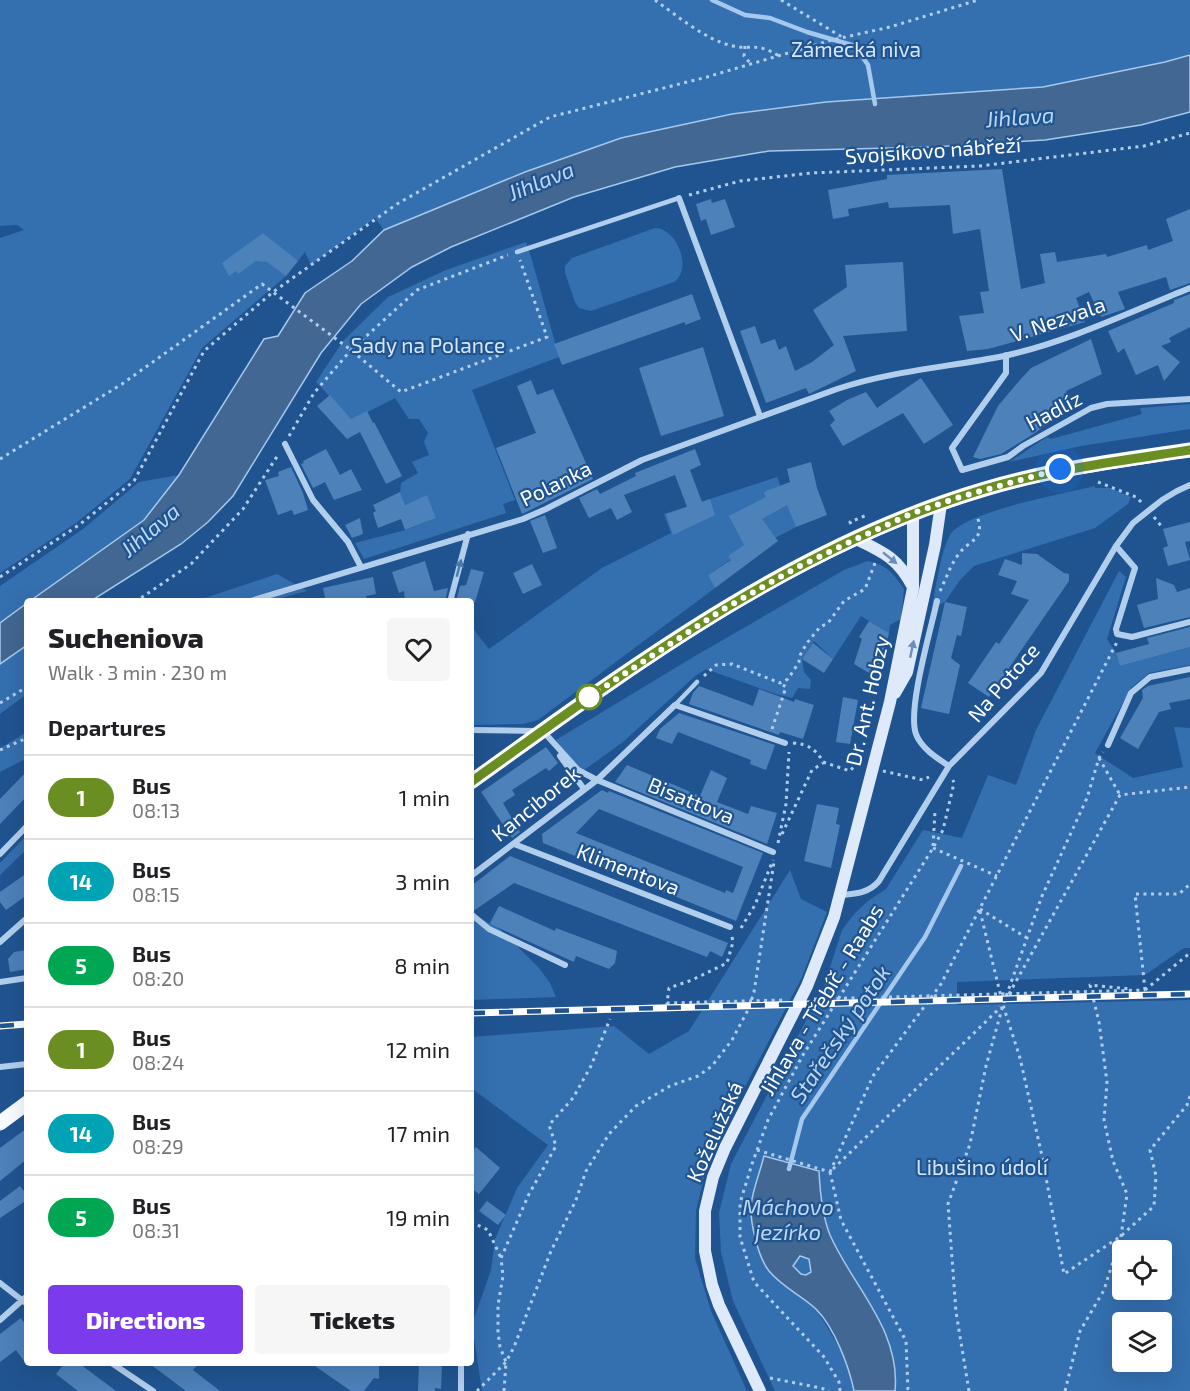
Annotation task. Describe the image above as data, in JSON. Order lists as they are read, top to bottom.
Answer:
{
  "streets": {
    "main road": ["Dr. Ant. Hobzy", "Koželužská"],
    "street": [
      "V. Nezvala",
      "Hadlíz",
      "Polanka",
      "Na Potoce",
      "Bisattova",
      "Kanciborek",
      "Klimentova"
    ],
    "path": ["Svojsíkovo nábřeží", "Jihlava - Třebíč - Raabs"]
  },
  "crossings": [
    ["V. Nezvala", "Hadlíz"],
    ["V. Nezvala", "Polanka"],
    ["Na Potoce", "Dr. Ant. Hobzy"],
    ["Na Potoce", "Jihlava - Třebíč - Raabs"],
    ["Na Potoce", "Koželužská"],
    ["Dr. Ant. Hobzy", "Koželužská"],
    ["Bisattova", "Kanciborek"],
    ["Kanciborek", "Klimentova"]
  ],
  "water": ["Jihlava", "Stařečský potok", "Máchovo jezírko"],
  "parks": ["Zámecká niva", "Sady na Polance", "Libušino údolí"],
  "lines": ["bus line 1"],
  "page": {
    "heading": [
      ["Sucheniova", "Walk · 3 min · 230 m"],
      "Departures"
    ],
    "list": [
      {
        "mark": "1",
        "name": "Bus",
        "note": "08:13",
        "value": "1 min"
      },
      {
        "mark": "14",
        "name": "Bus",
        "note": "08:15",
        "value": "3 min"
      },
      {
        "mark": "5",
        "name": "Bus",
        "note": "08:20",
        "value": "8 min"
      },
      {
        "mark": "1",
        "name": "Bus",
        "note": "08:24",
        "value": "12 min"
      },
      {
        "mark": "14",
        "name": "Bus",
        "note": "08:29",
        "value": "17 min"
      },
      {
        "mark": "5",
        "name": "Bus",
        "note": "08:31",
        "value": "19 min"
      }
    ],
    "buttons": ["Directions", "Tickets"]
  }
}
